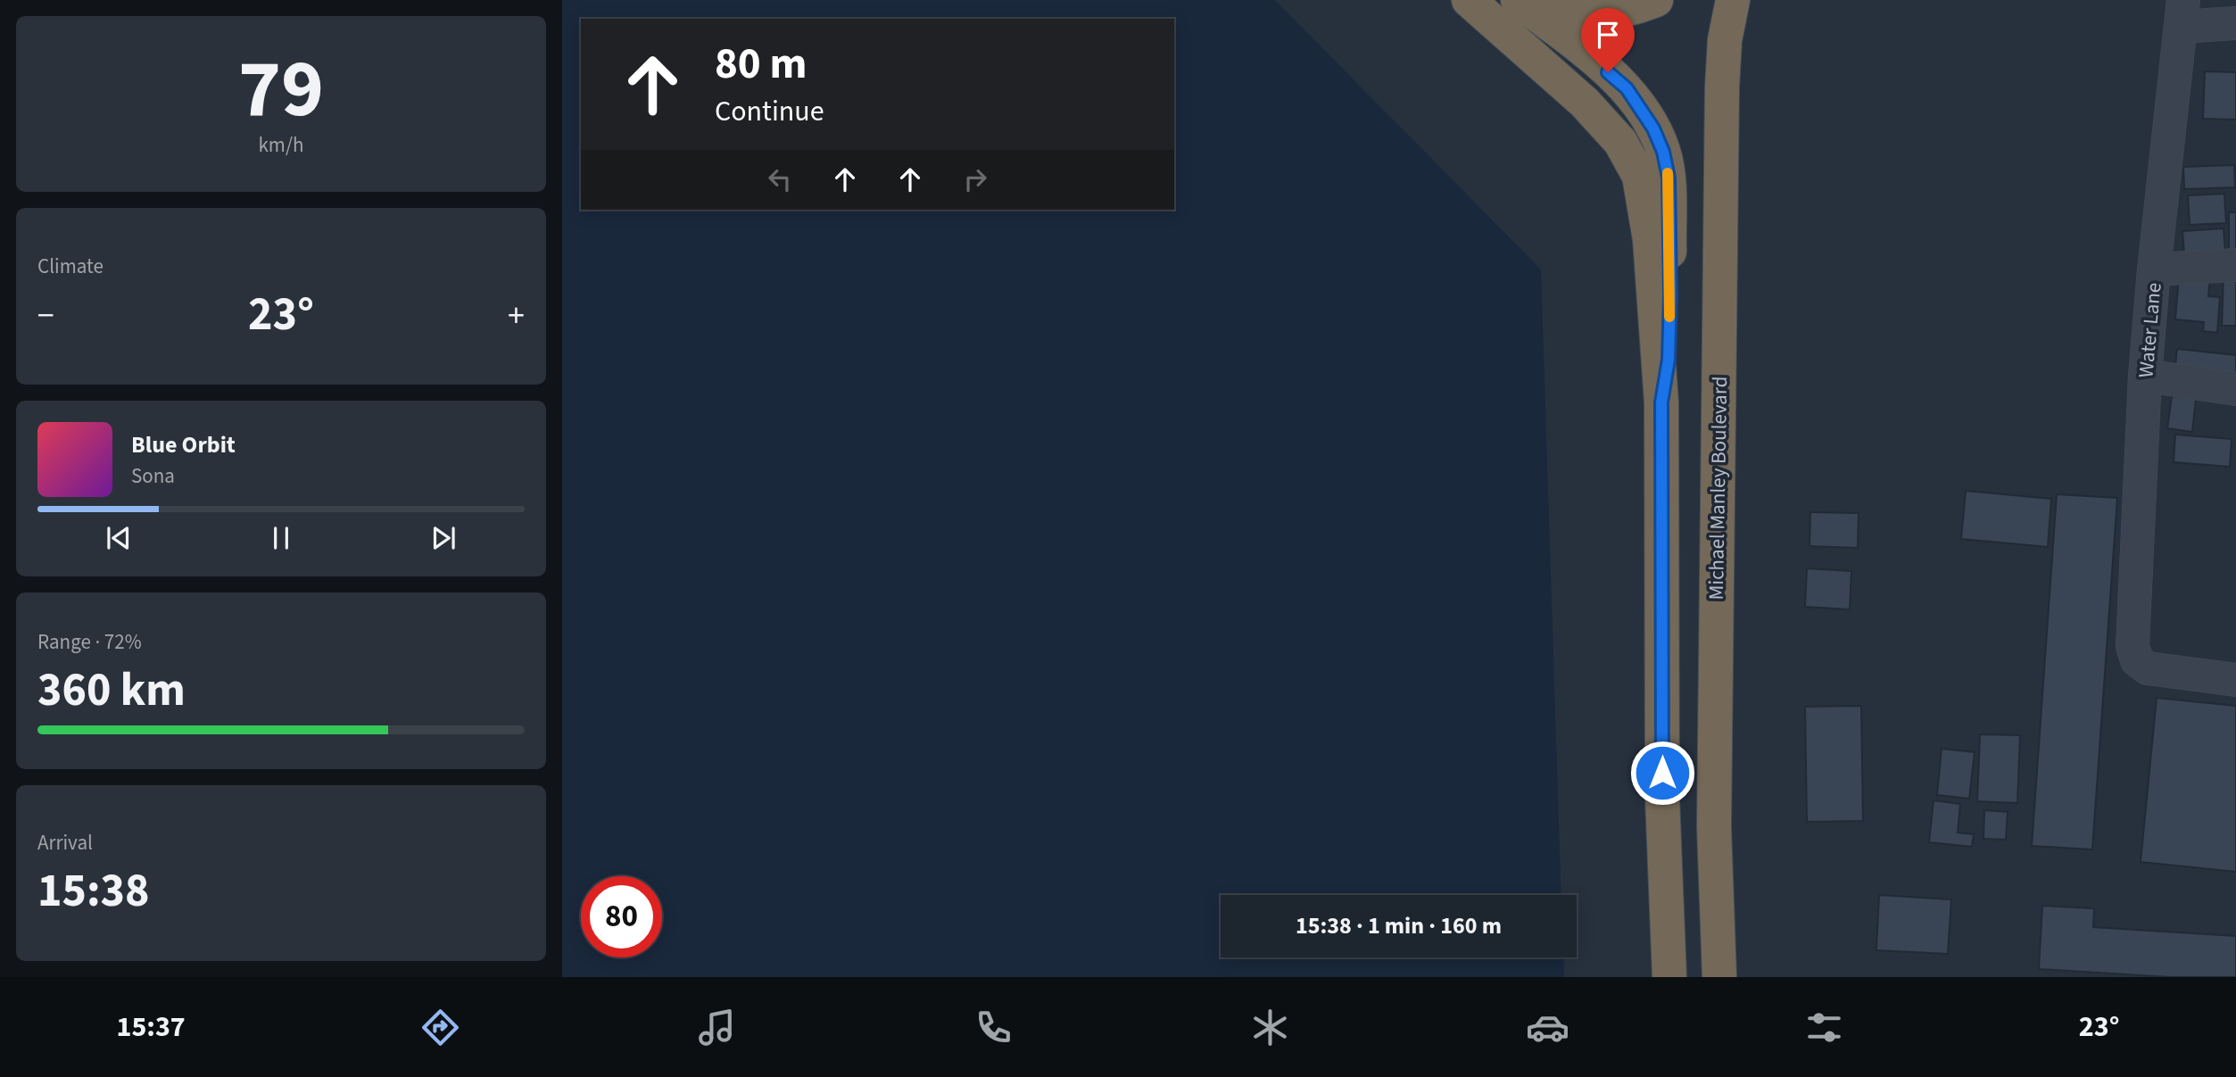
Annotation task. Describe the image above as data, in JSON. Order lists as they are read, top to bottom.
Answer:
{
  "streets": {
    "highway": ["Michael Manley Boulevard"],
    "street": ["Water Lane"]
  },
  "page": {
    "tile": [
      ["79", "km/h"],
      "Climate",
      ["Range · 72%", "360 km"],
      ["Arrival", "15:38"]
    ],
    "turn": ["80 m", "Continue"],
    "heat": ["−", "23°", "+"],
    "song": ["Blue Orbit", "Sona"],
    "limit": "80",
    "trip": "15:38 · 1 min · 160 m",
    "tabs": ["15:37", "23°"]
  }
}
